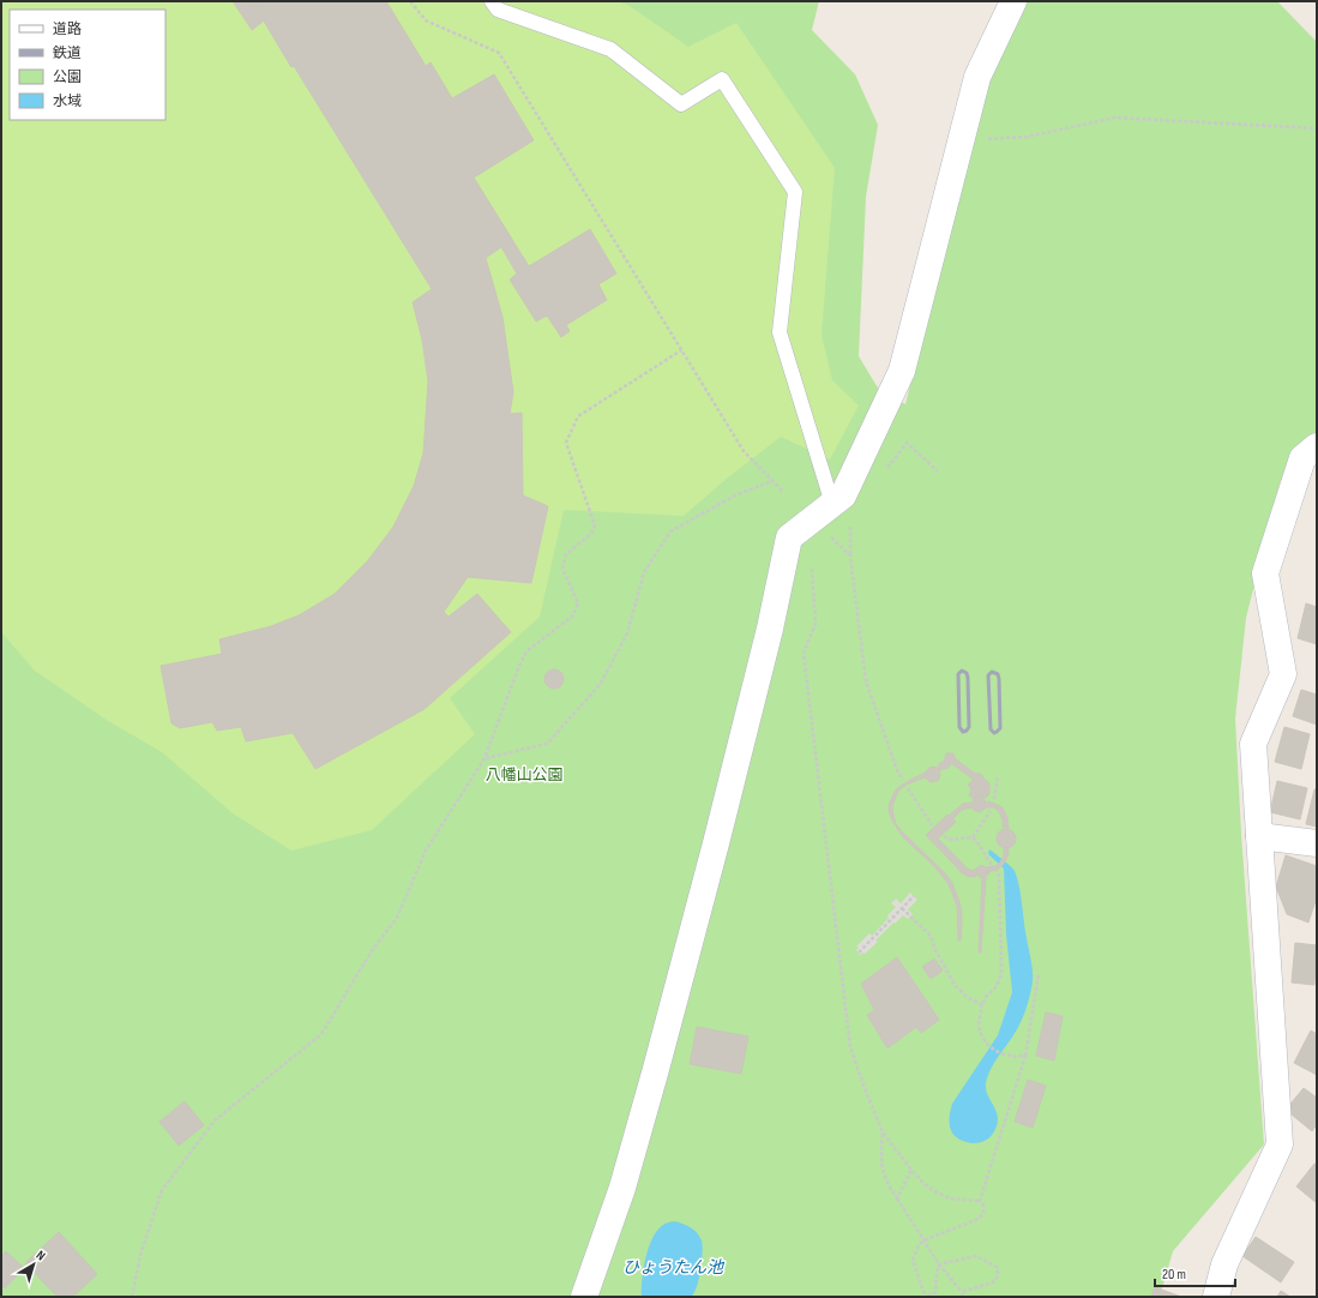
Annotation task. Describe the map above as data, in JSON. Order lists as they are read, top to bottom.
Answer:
{
  "water": ["ひょうたん池"],
  "parks": ["八幡山公園"],
  "legend": [
    "道路",
    "鉄道",
    "公園",
    "水域"
  ],
  "scale_bar": "20 m",
  "north": "top right"
}
